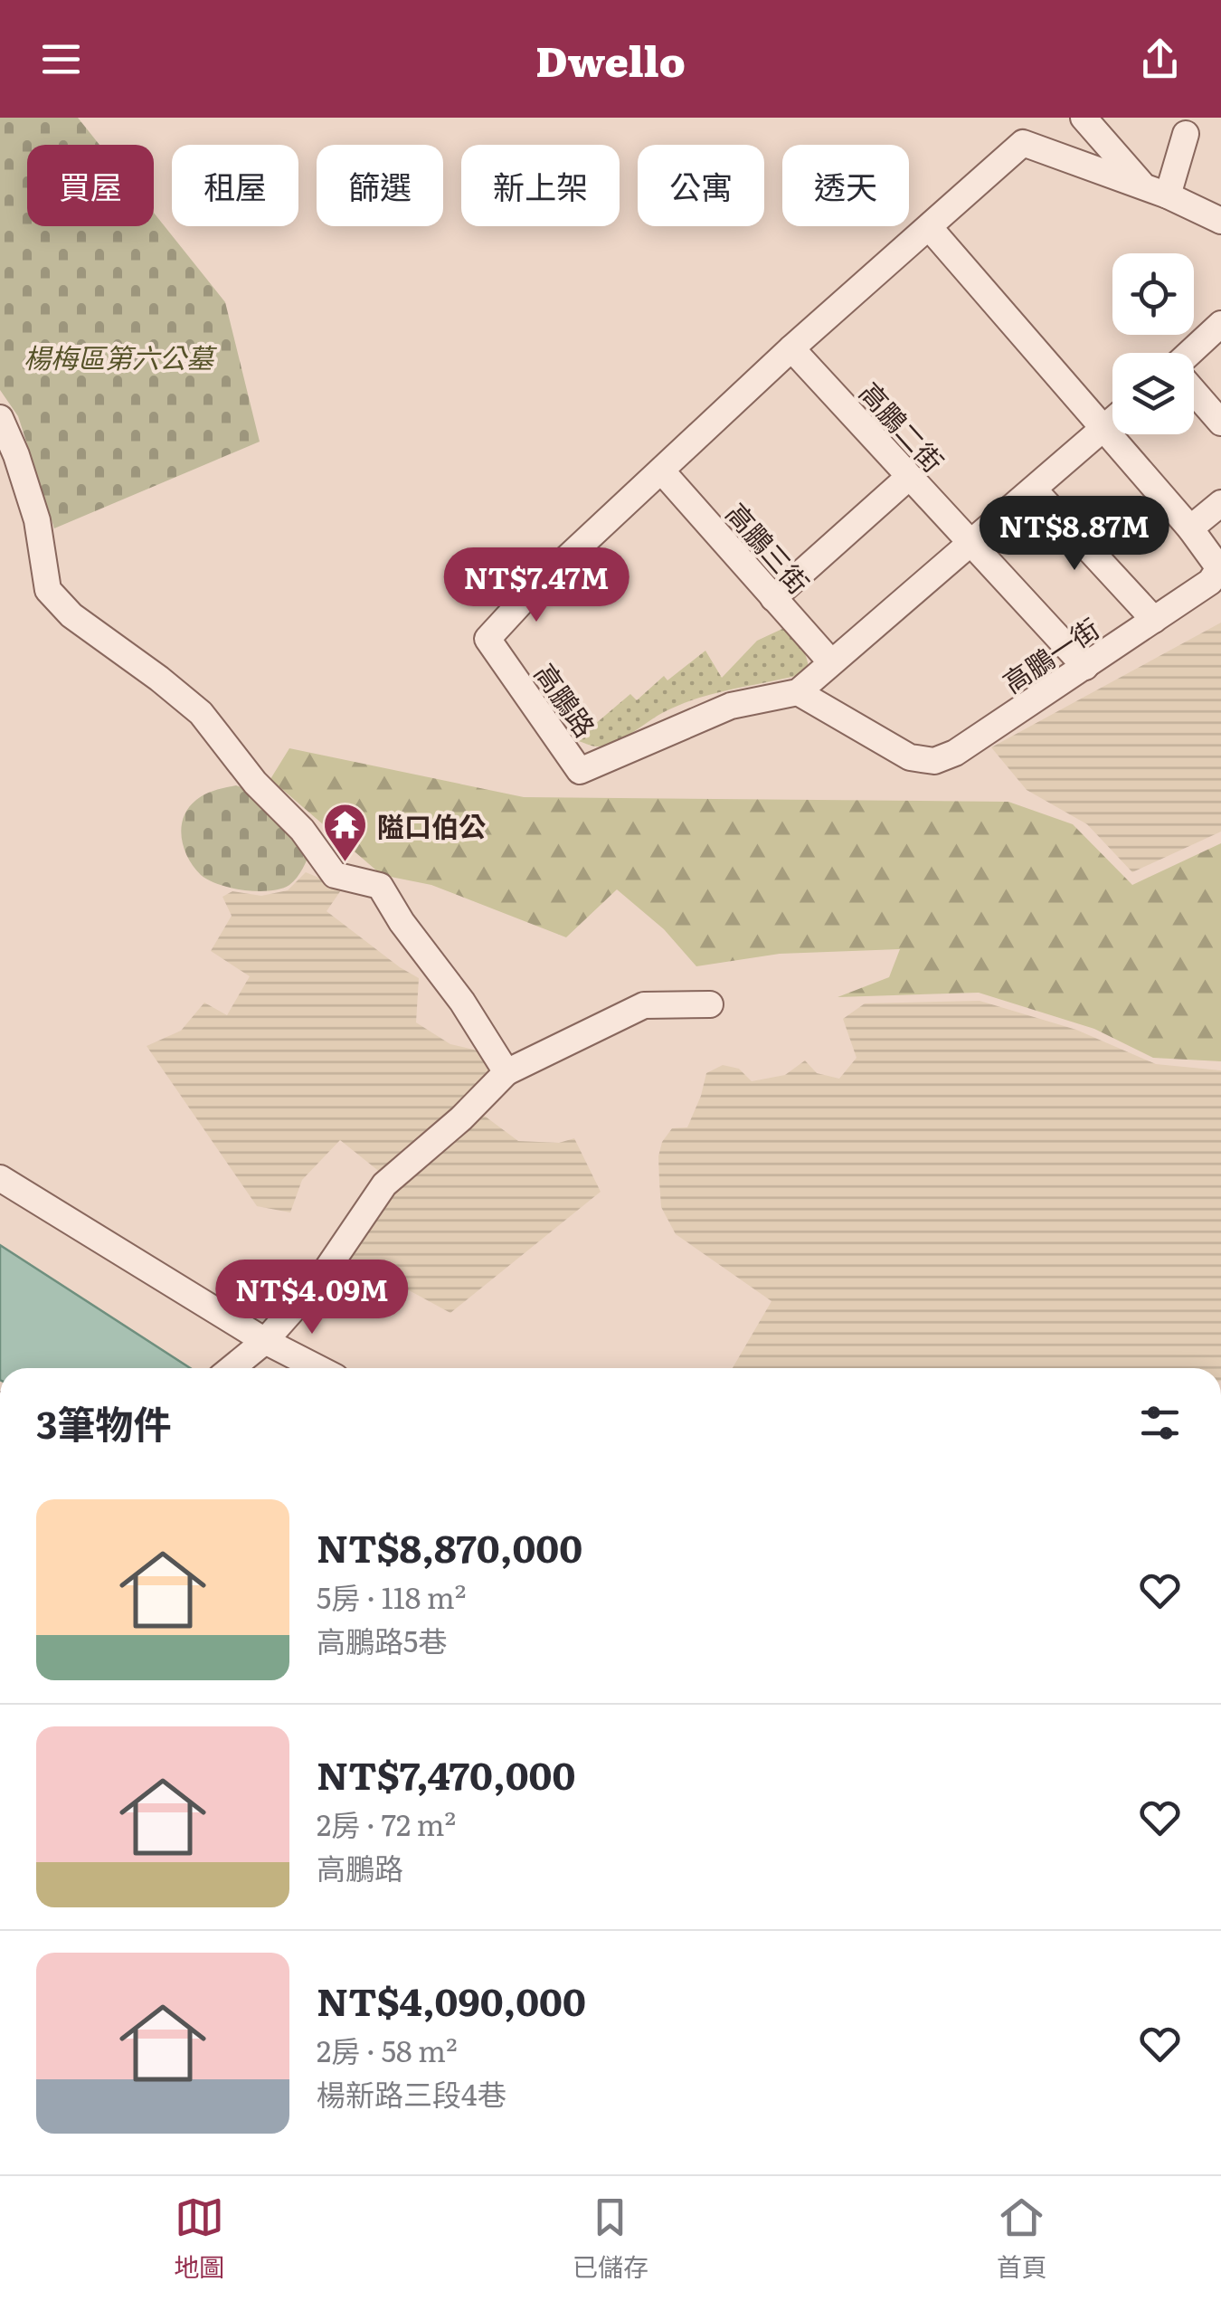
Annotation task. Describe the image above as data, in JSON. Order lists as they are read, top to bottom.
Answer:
{
  "streets": {
    "street": [
      "高鵬二街",
      "高鵬三街",
      "高鵬一街",
      "高鵬路"
    ]
  },
  "crossings": [
    ["高鵬二街", "高鵬一街"],
    ["高鵬二街", "高鵬路"],
    ["高鵬三街", "高鵬路"],
    ["高鵬一街", "高鵬路"]
  ],
  "parks": ["楊梅區第六公墓"],
  "places": {
    "temple": ["隘口伯公"]
  },
  "page": {
    "header": "Dwello",
    "chip": [
      "買屋",
      "租屋",
      "篩選",
      "新上架",
      "公寓",
      "透天"
    ],
    "price": ["NT$8.87M", "NT$7.47M", "NT$4.09M"],
    "heading": "3筆物件",
    "list": [
      {
        "name": "NT$8,870,000",
        "note": "5房 · 118 m² · 高鵬路5巷"
      },
      {
        "name": "NT$7,470,000",
        "note": "2房 · 72 m² · 高鵬路"
      },
      {
        "name": "NT$4,090,000",
        "note": "2房 · 58 m² · 楊新路三段4巷"
      }
    ],
    "tabs": ["地圖", "已儲存", "首頁"]
  }
}
